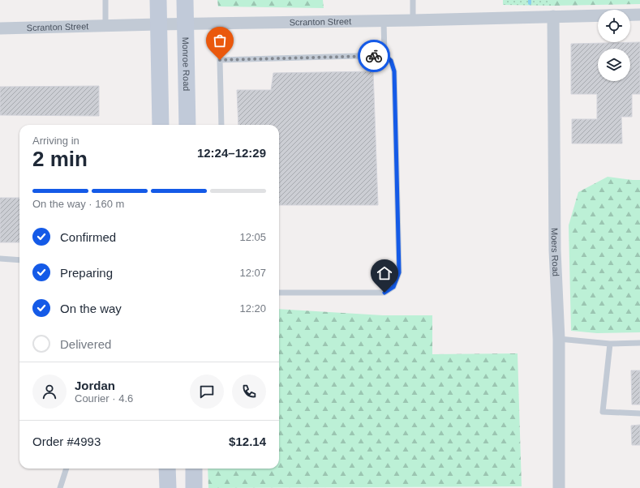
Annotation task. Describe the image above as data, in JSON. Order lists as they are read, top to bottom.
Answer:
{
  "streets": {
    "main road": ["Monroe Road"],
    "street": ["Scranton Street", "Moers Road"]
  },
  "crossings": [
    ["Scranton Street", "Monroe Road"],
    ["Scranton Street", "Moers Road"]
  ],
  "page": {
    "heading": ["2 min", "Arriving in", "12:24–12:29"],
    "panel": [
      "Jordan",
      "Courier · 4.6",
      "Order #4993",
      "$12.14"
    ],
    "bar": "On the way · 160 m",
    "list": [
      ["Confirmed", "12:05"],
      ["Preparing", "12:07"],
      ["On the way", "12:20"],
      "Delivered"
    ]
  }
}
